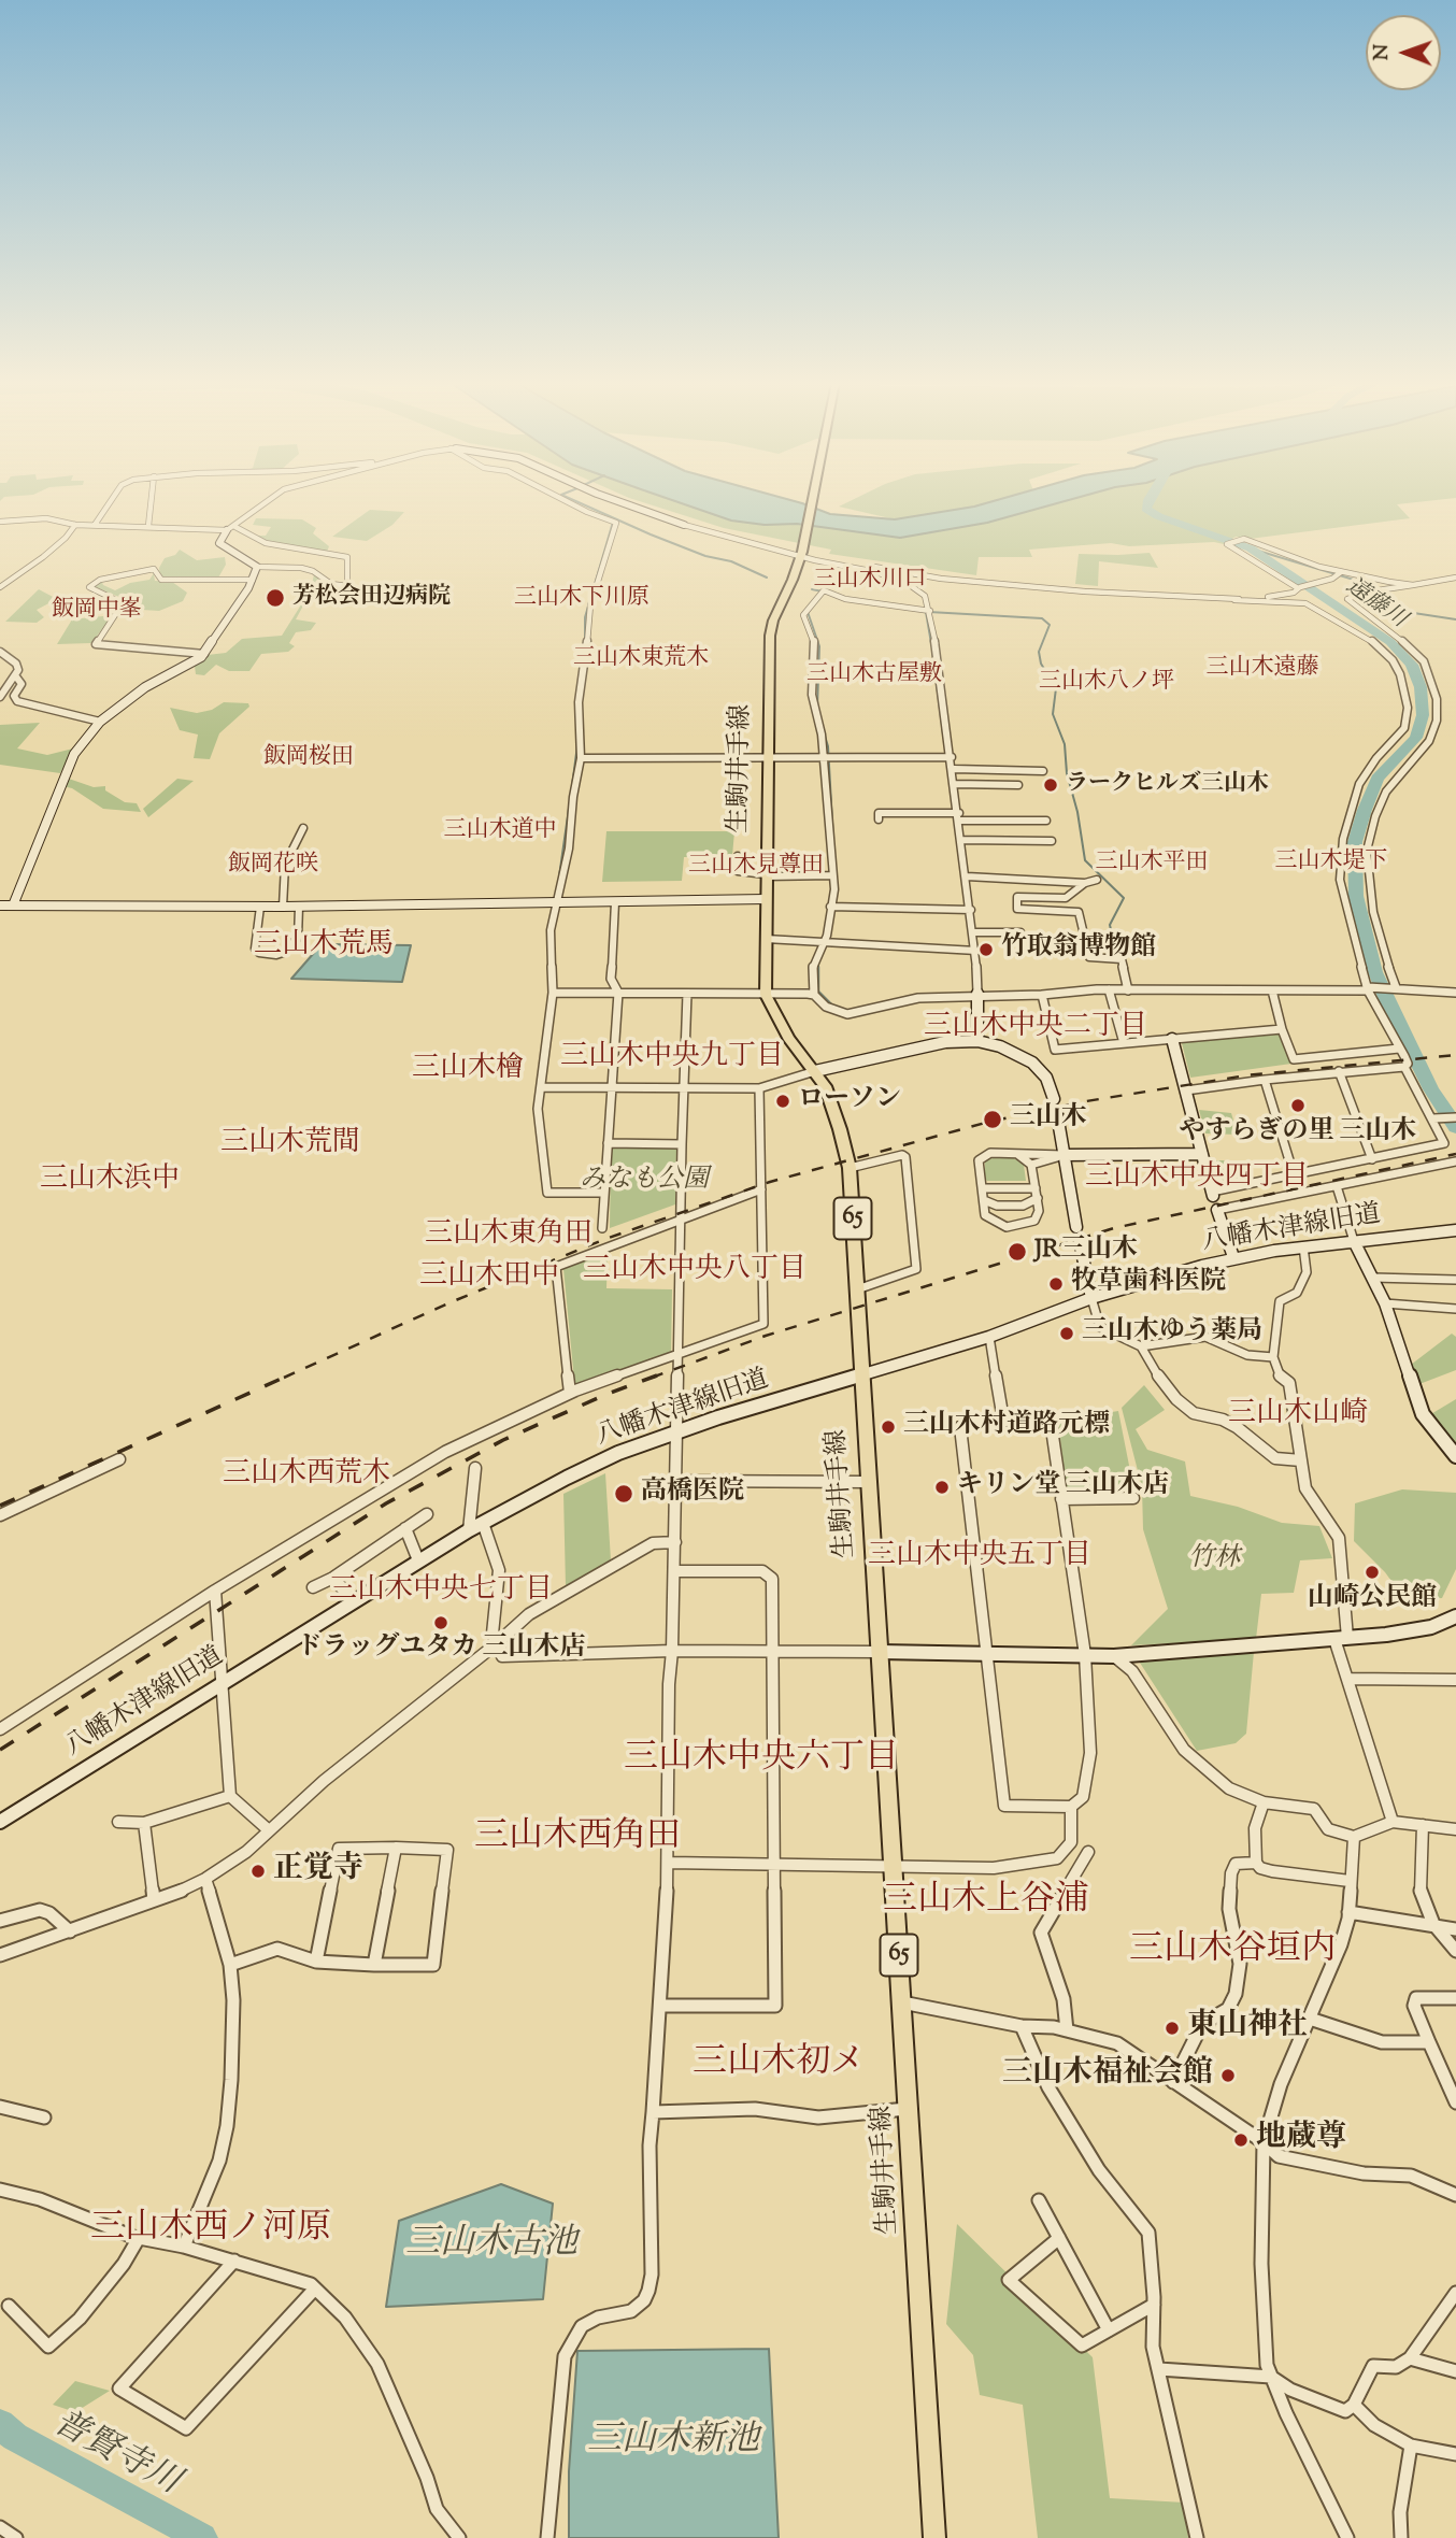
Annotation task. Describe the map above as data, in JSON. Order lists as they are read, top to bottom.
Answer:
{
  "streets": {
    "main road": ["生駒井手線", "65"],
    "street": ["八幡木津線旧道"]
  },
  "crossings": [
    ["生駒井手線", "八幡木津線旧道"]
  ],
  "districts": [
    "三山木川口",
    "三山木下川原",
    "飯岡中峯",
    "三山木東荒木",
    "三山木遠藤",
    "三山木古屋敷",
    "三山木八ノ坪",
    "飯岡桜田",
    "三山木道中",
    "三山木堤下",
    "三山木平田",
    "飯岡花咲",
    "三山木見尊田",
    "三山木荒馬",
    "三山木中央二丁目",
    "三山木中央九丁目",
    "三山木檜",
    "三山木荒間",
    "三山木中央四丁目",
    "三山木浜中",
    "三山木東角田",
    "三山木中央八丁目",
    "三山木田中",
    "三山木山崎",
    "三山木西荒木",
    "三山木中央五丁目",
    "三山木中央七丁目",
    "三山木中央六丁目",
    "三山木西角田",
    "三山木上谷浦",
    "三山木谷垣内",
    "三山木初メ",
    "三山木西ノ河原"
  ],
  "water": [
    "遠藤川",
    "三山木古池",
    "三山木新池",
    "普賢寺川"
  ],
  "parks": ["みなも公園", "竹林"],
  "places": [
    "芳松会田辺病院",
    "ラークヒルズ三山木",
    "竹取翁博物館",
    "ローソン",
    "やすらぎの里 三山木",
    "三山木",
    "JR三山木",
    "牧草歯科医院",
    "三山木ゆう薬局",
    "三山木村道路元標",
    "キリン堂 三山木店",
    "高橋医院",
    "山崎公民館",
    "ドラッグユタカ 三山木店",
    "正覚寺",
    "東山神社",
    "三山木福祉会館",
    "地蔵尊"
  ],
  "north": "left"
}
